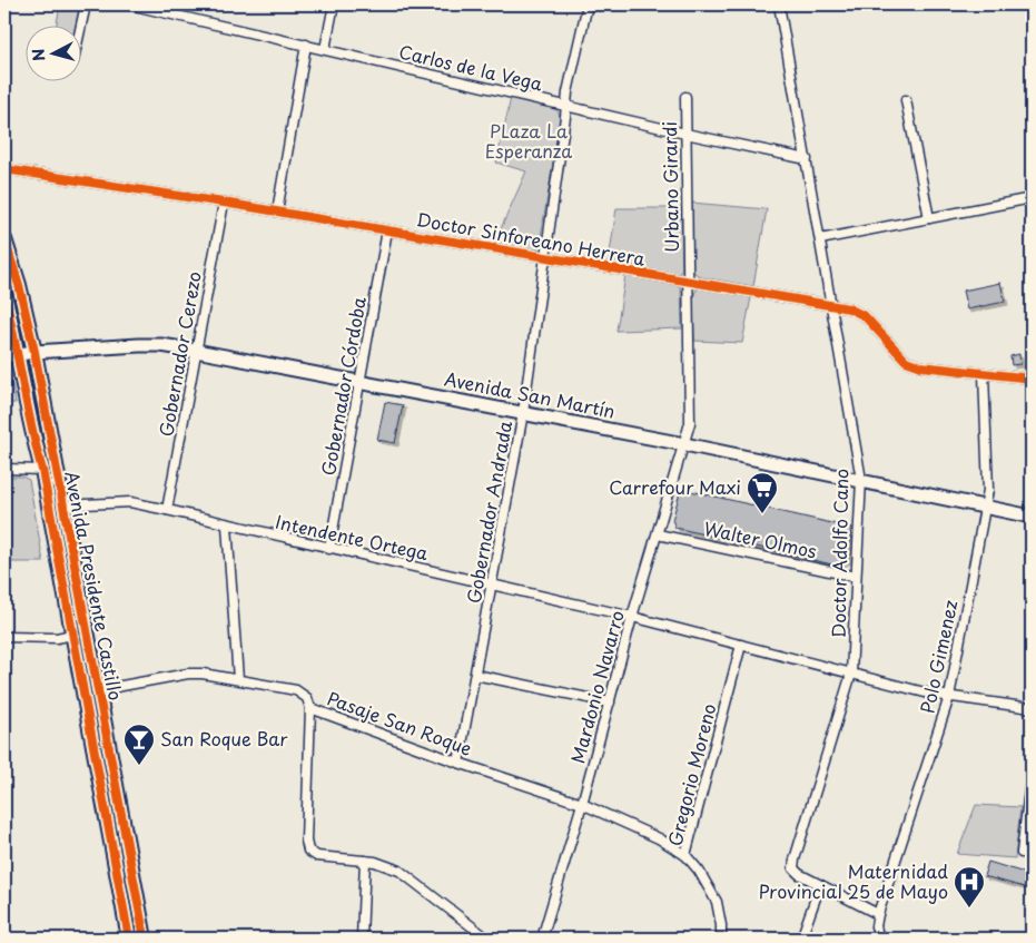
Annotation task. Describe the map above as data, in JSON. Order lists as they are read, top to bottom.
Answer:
{
  "streets": {
    "main road": ["Avenida San Martín", "Avenida Presidente Castillo"],
    "street": [
      "Carlos de la Vega",
      "Urbano Girardi",
      "Doctor Sinforeano Herrera",
      "Gobernador Cerezo",
      "Gobernador Córdoba",
      "Gobernador Andrada",
      "Intendente Ortega",
      "Walter Olmos",
      "Doctor Adolfo Cano",
      "Polo Gimenez",
      "Mardonio Navarro",
      "Pasaje San Roque",
      "Gregorio Moreno"
    ]
  },
  "crossings": [
    ["Carlos de la Vega", "Urbano Girardi"],
    ["Carlos de la Vega", "Gobernador Andrada"],
    ["Carlos de la Vega", "Doctor Adolfo Cano"],
    ["Urbano Girardi", "Doctor Sinforeano Herrera"],
    ["Urbano Girardi", "Avenida San Martín"],
    ["Urbano Girardi", "Mardonio Navarro"],
    ["Doctor Sinforeano Herrera", "Gobernador Cerezo"],
    ["Doctor Sinforeano Herrera", "Gobernador Córdoba"],
    ["Doctor Sinforeano Herrera", "Gobernador Andrada"],
    ["Doctor Sinforeano Herrera", "Doctor Adolfo Cano"],
    ["Doctor Sinforeano Herrera", "Polo Gimenez"],
    ["Gobernador Cerezo", "Avenida San Martín"],
    ["Gobernador Cerezo", "Intendente Ortega"],
    ["Gobernador Córdoba", "Avenida San Martín"],
    ["Gobernador Córdoba", "Intendente Ortega"],
    ["Avenida San Martín", "Gobernador Andrada"],
    ["Avenida San Martín", "Doctor Adolfo Cano"],
    ["Avenida San Martín", "Avenida Presidente Castillo"],
    ["Avenida San Martín", "Polo Gimenez"],
    ["Avenida San Martín", "Mardonio Navarro"],
    ["Gobernador Andrada", "Intendente Ortega"],
    ["Gobernador Andrada", "Pasaje San Roque"],
    ["Intendente Ortega", "Doctor Adolfo Cano"],
    ["Intendente Ortega", "Avenida Presidente Castillo"],
    ["Intendente Ortega", "Polo Gimenez"],
    ["Intendente Ortega", "Mardonio Navarro"],
    ["Intendente Ortega", "Gregorio Moreno"],
    ["Walter Olmos", "Doctor Adolfo Cano"],
    ["Walter Olmos", "Mardonio Navarro"],
    ["Avenida Presidente Castillo", "Pasaje San Roque"],
    ["Mardonio Navarro", "Pasaje San Roque"],
    ["Pasaje San Roque", "Gregorio Moreno"]
  ],
  "parks": ["PLaza La Esperanza"],
  "places": {
    "supermarket": ["Carrefour Maxi"],
    "bar": ["San Roque Bar"],
    "hospital": ["Maternidad Provincial 25 de Mayo"]
  },
  "north": "left"
}
